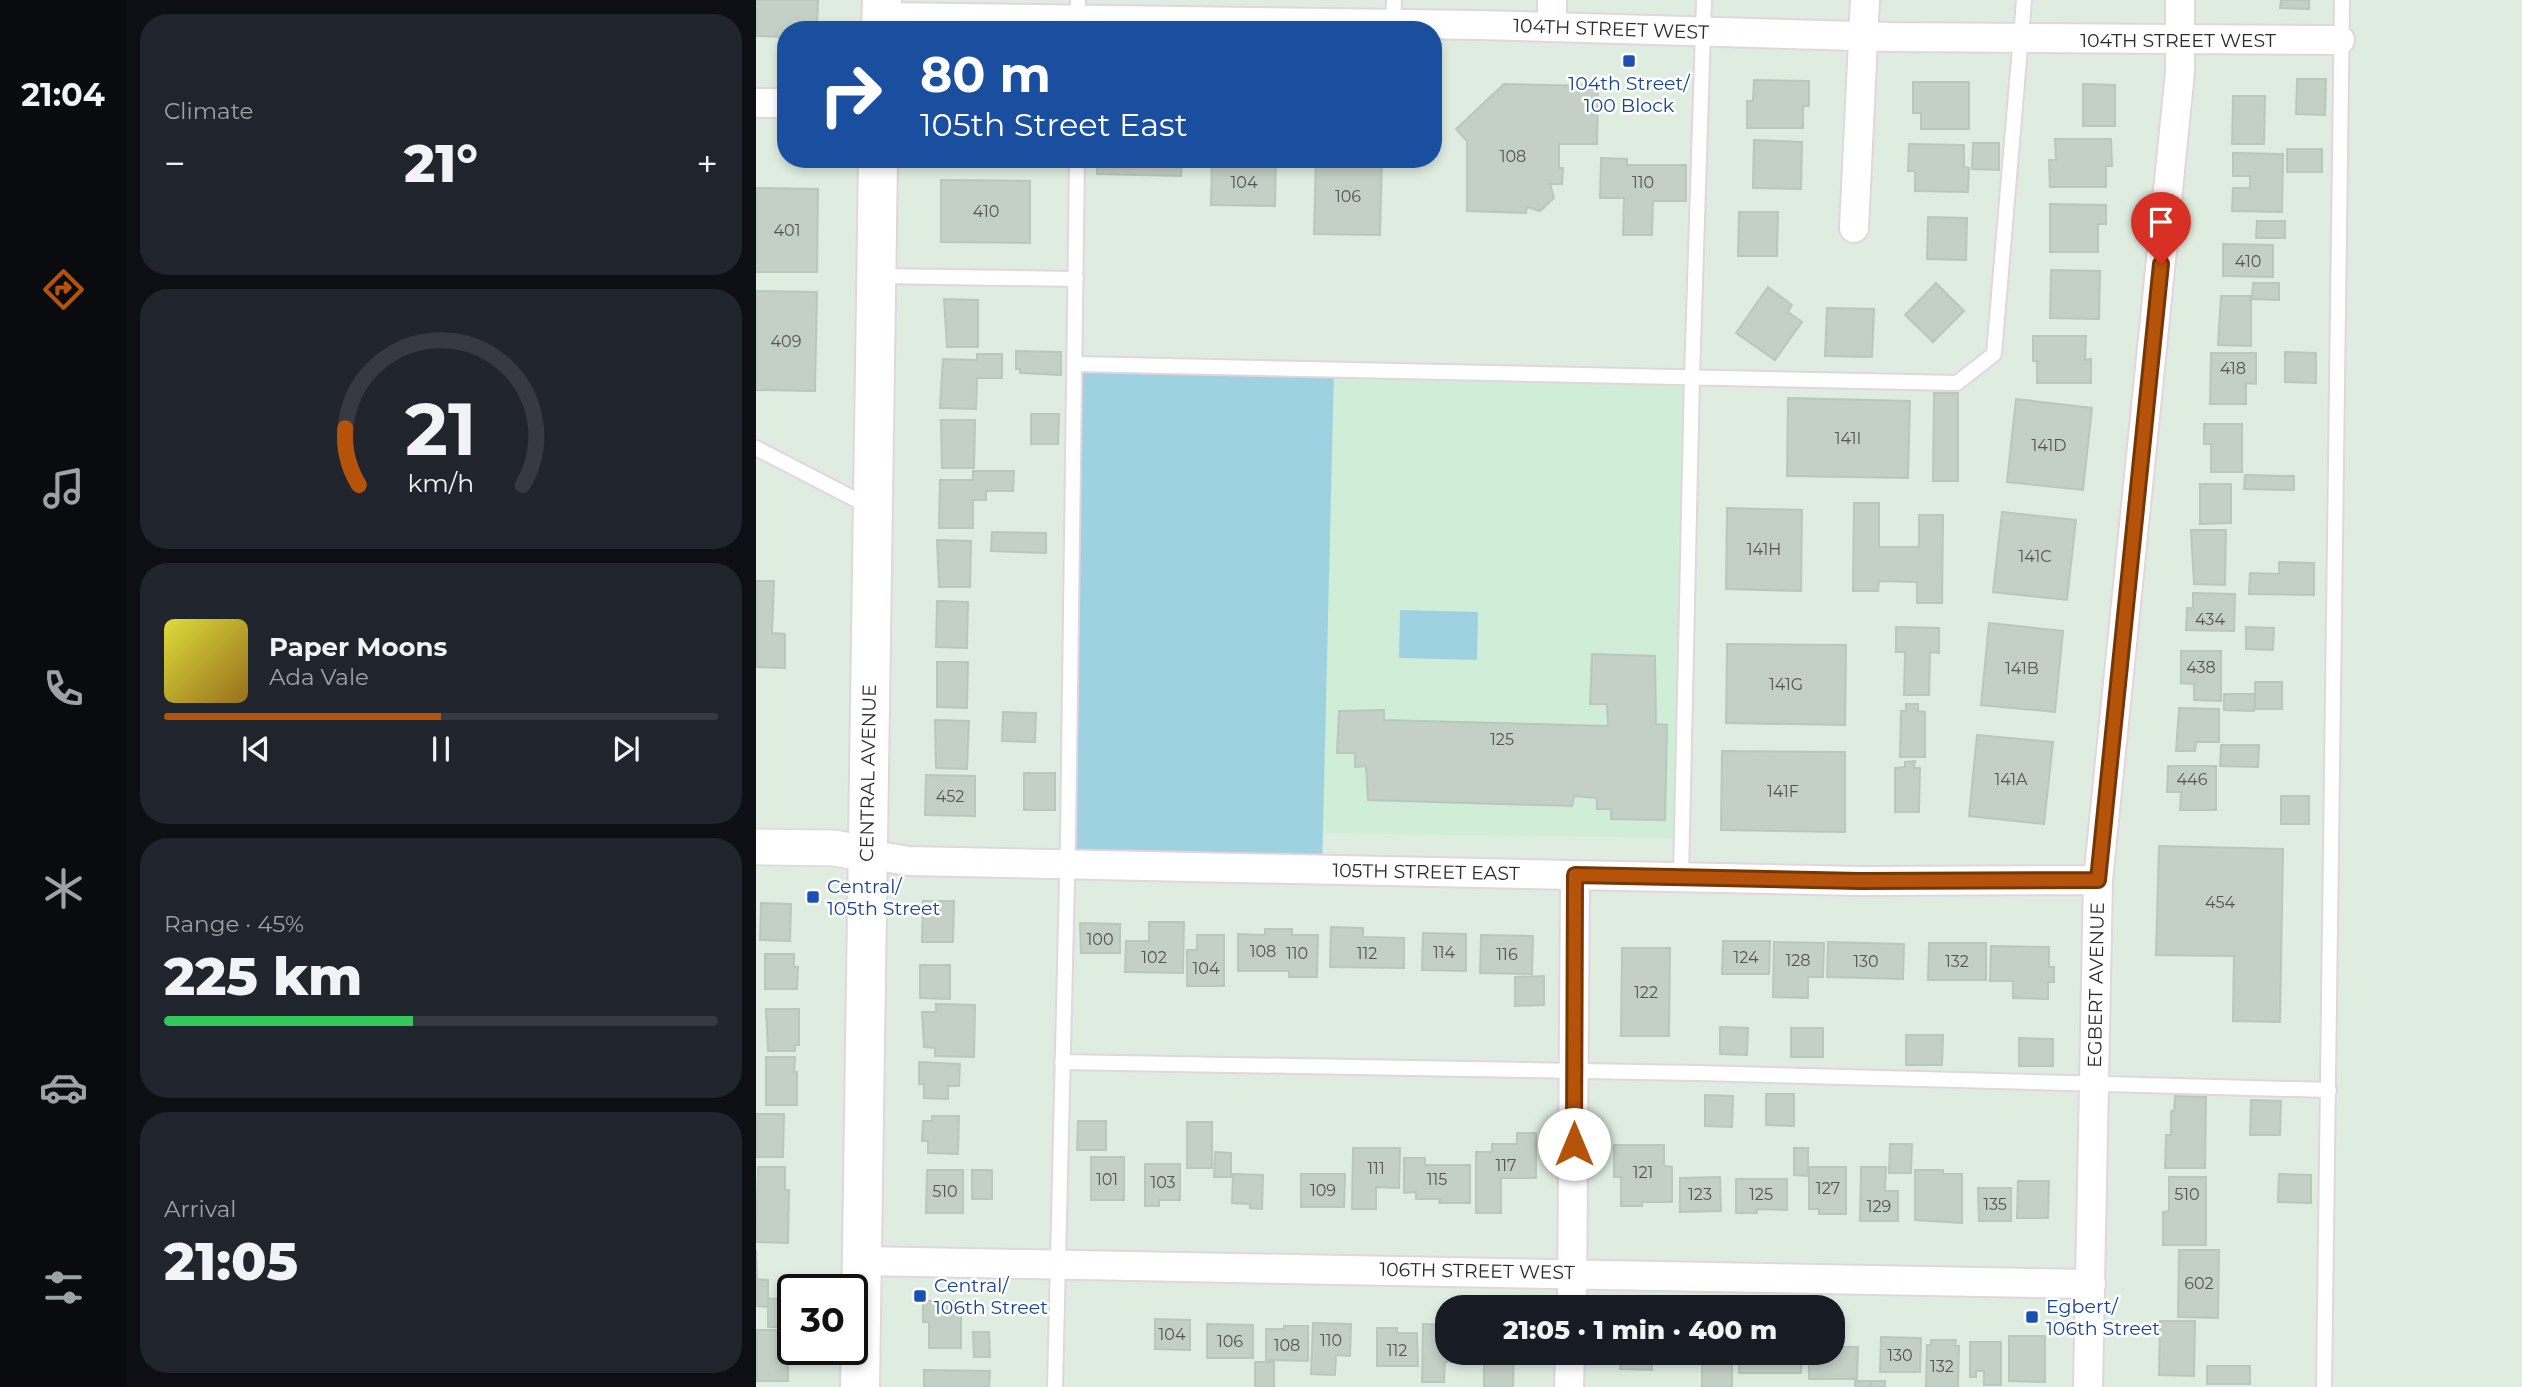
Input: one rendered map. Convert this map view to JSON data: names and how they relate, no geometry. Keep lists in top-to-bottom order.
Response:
{
  "streets": {
    "main road": ["CENTRAL AVENUE"],
    "street": [
      "104TH STREET WEST",
      "105TH STREET EAST",
      "EGBERT AVENUE",
      "106TH STREET WEST"
    ]
  },
  "crossings": [
    ["104TH STREET WEST", "EGBERT AVENUE"],
    ["CENTRAL AVENUE", "105TH STREET EAST"],
    ["CENTRAL AVENUE", "106TH STREET WEST"],
    ["105TH STREET EAST", "EGBERT AVENUE"],
    ["EGBERT AVENUE", "106TH STREET WEST"]
  ],
  "places": {
    "transit": [
      "104th Street/ 100 Block",
      "Central/ 105th Street",
      "Central/ 106th Street",
      "Egbert/ 106th Street"
    ]
  },
  "house_numbers": [
    "108",
    "104",
    "110",
    "106",
    "410",
    "401",
    "410",
    "409",
    "418",
    "141I",
    "141D",
    "141H",
    "141C",
    "434",
    "438",
    "141B",
    "141G",
    "125",
    "141A",
    "446",
    "141F",
    "452",
    "454",
    "100",
    "108",
    "114",
    "110",
    "112",
    "116",
    "102",
    "124",
    "128",
    "130",
    "132",
    "104",
    "122",
    "117",
    "111",
    "121",
    "101",
    "115",
    "103",
    "127",
    "109",
    "510",
    "123",
    "125",
    "510",
    "135",
    "129",
    "602",
    "104",
    "110",
    "106",
    "108",
    "112",
    "130",
    "132"
  ],
  "page": {
    "tabs": "21:04",
    "tile": [
      "Climate",
      ["Range · 45%", "225 km"],
      ["Arrival", "21:05"]
    ],
    "turn": ["80 m", "105th Street East"],
    "heat": ["−", "21°", "+"],
    "song": ["Paper Moons", "Ada Vale"],
    "limit": "30",
    "trip": "21:05 · 1 min · 400 m",
    "gauge": ["21", "km/h"]
  }
}
